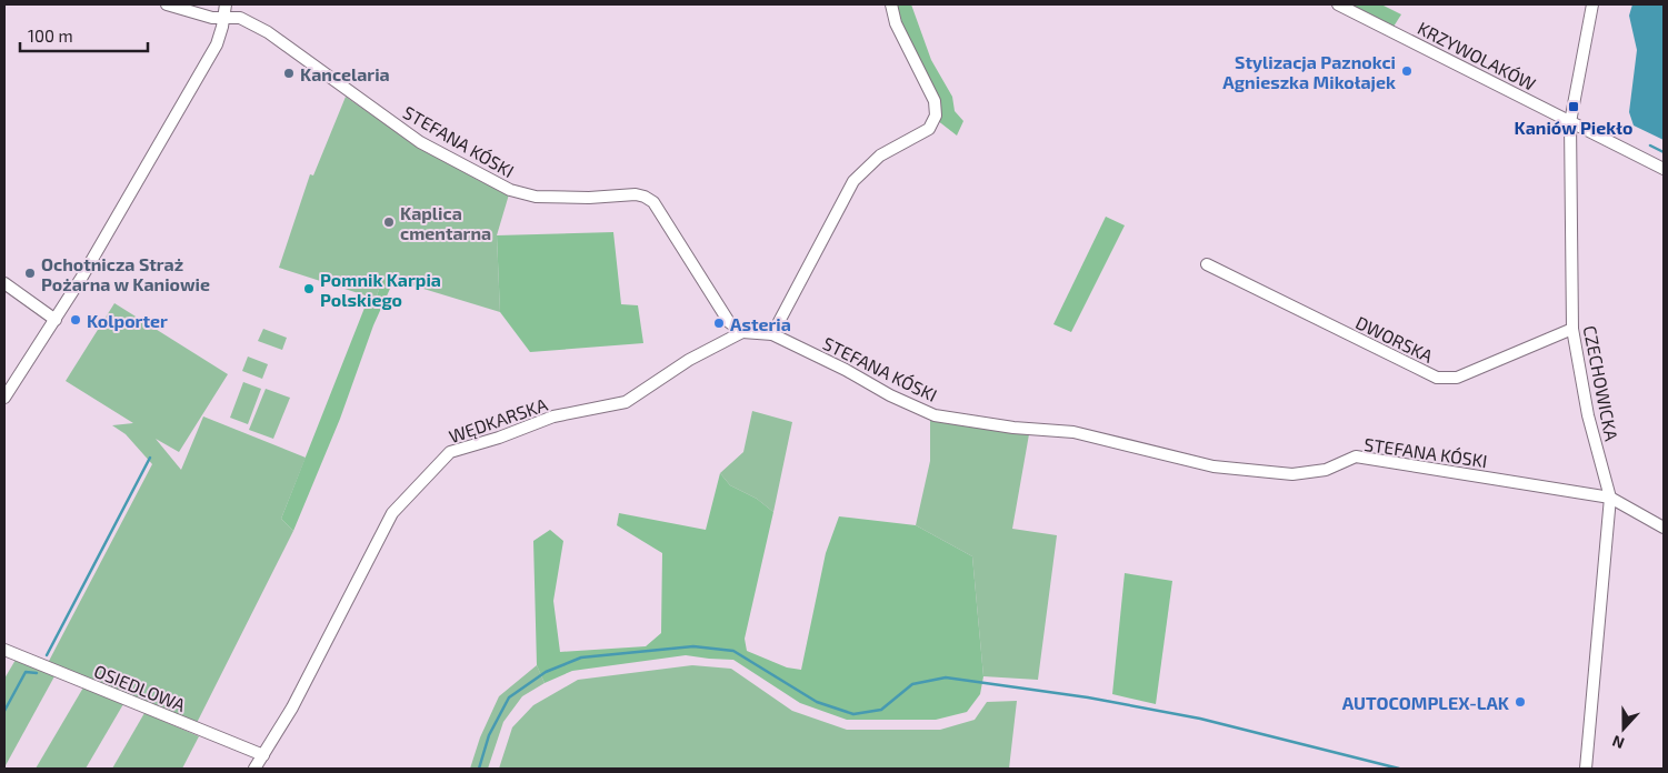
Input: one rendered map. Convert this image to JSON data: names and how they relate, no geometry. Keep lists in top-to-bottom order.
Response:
{
  "streets": {
    "street": [
      "KRZYWOLAKÓW",
      "STEFANA KÓSKI",
      "DWORSKA",
      "CZECHOWICKA",
      "WĘDKARSKA",
      "OSIEDLOWA"
    ]
  },
  "crossings": [
    ["KRZYWOLAKÓW", "CZECHOWICKA"],
    ["STEFANA KÓSKI", "CZECHOWICKA"],
    ["STEFANA KÓSKI", "WĘDKARSKA"],
    ["DWORSKA", "CZECHOWICKA"],
    ["WĘDKARSKA", "OSIEDLOWA"]
  ],
  "places": {
    "other": [
      "Stylizacja Paznokci Agnieszka Mikołajek",
      "Kancelaria",
      "Kaplica cmentarna",
      "Ochotnicza Straż Pożarna w Kaniowie",
      "Pomnik Karpia Polskiego",
      "Kolporter",
      "Asteria",
      "AUTOCOMPLEX-LAK"
    ],
    "transit": ["Kaniów Piekło"]
  },
  "scale_bar": "100 m",
  "north": "bottom"
}
